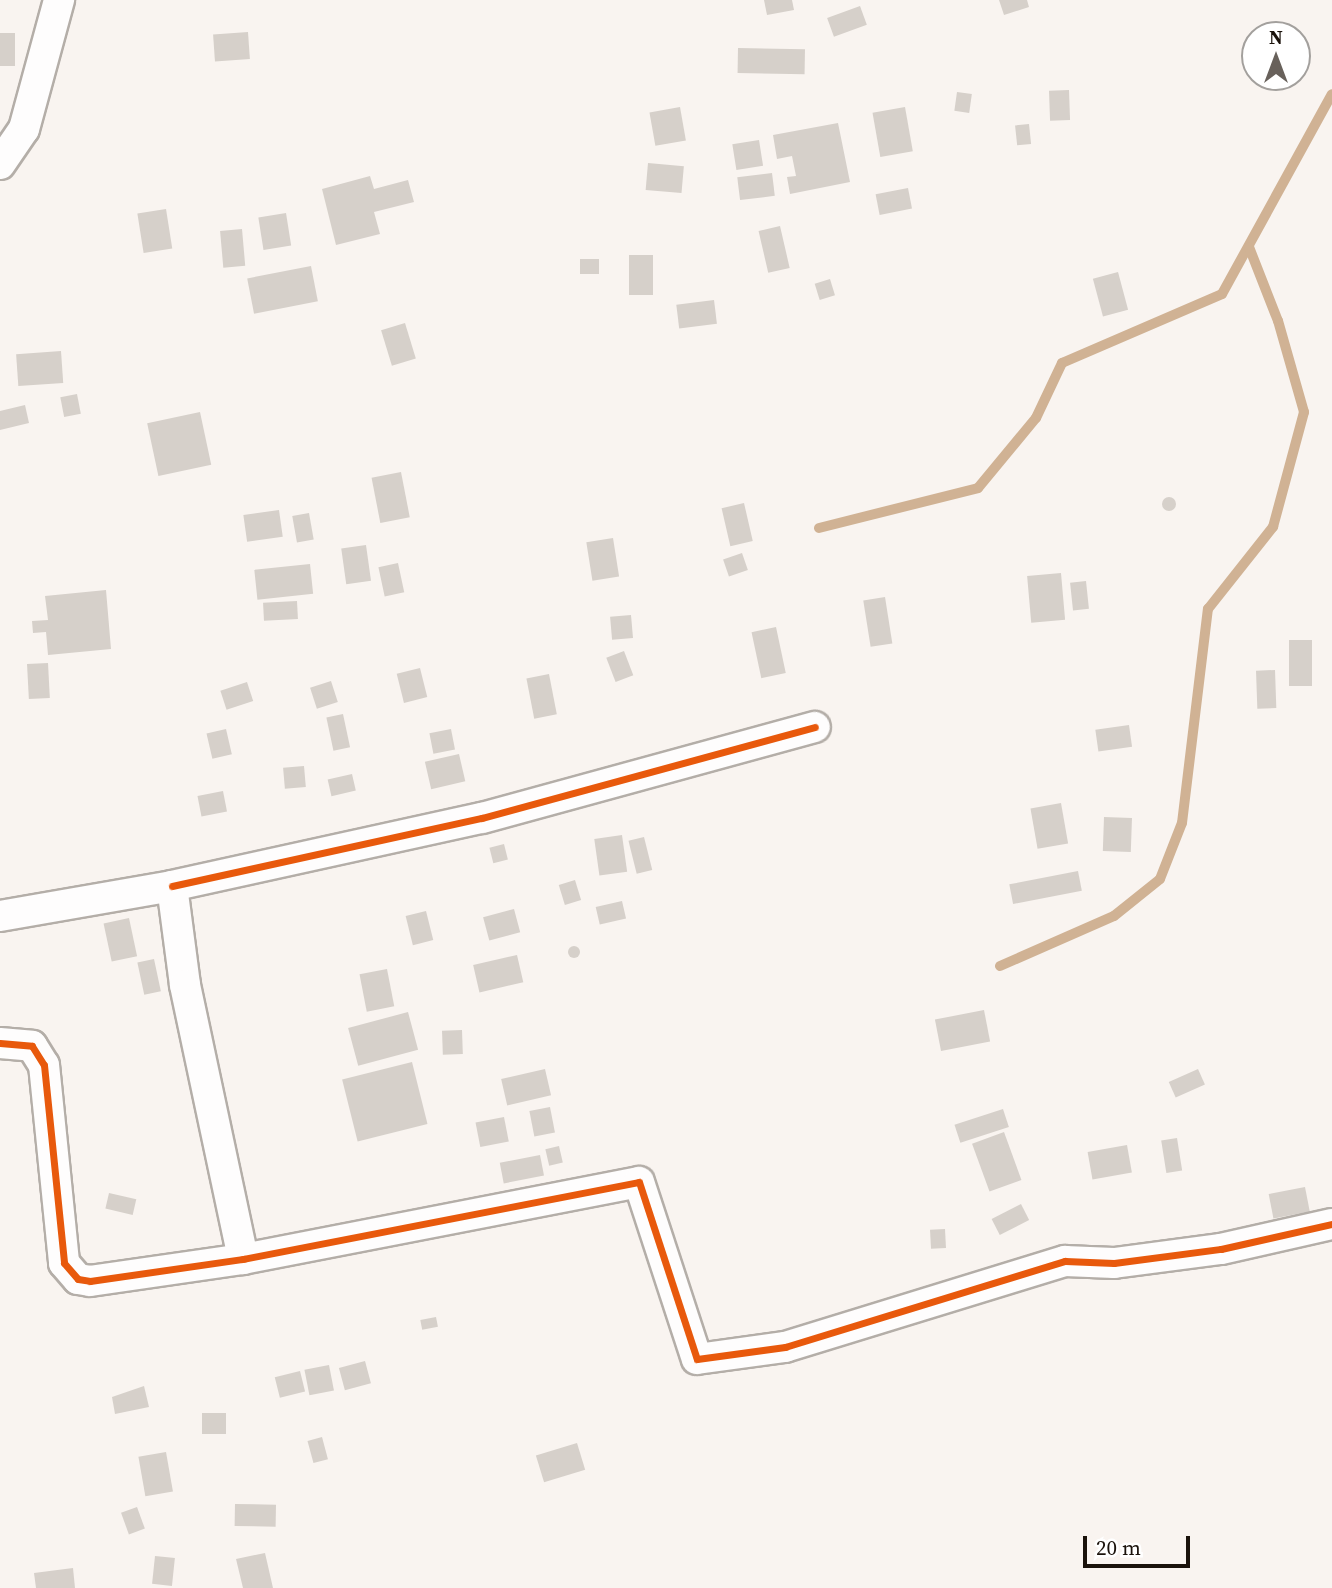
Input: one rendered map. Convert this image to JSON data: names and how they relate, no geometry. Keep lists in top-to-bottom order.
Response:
{
  "scale_bar": "20 m",
  "north": "top"
}
